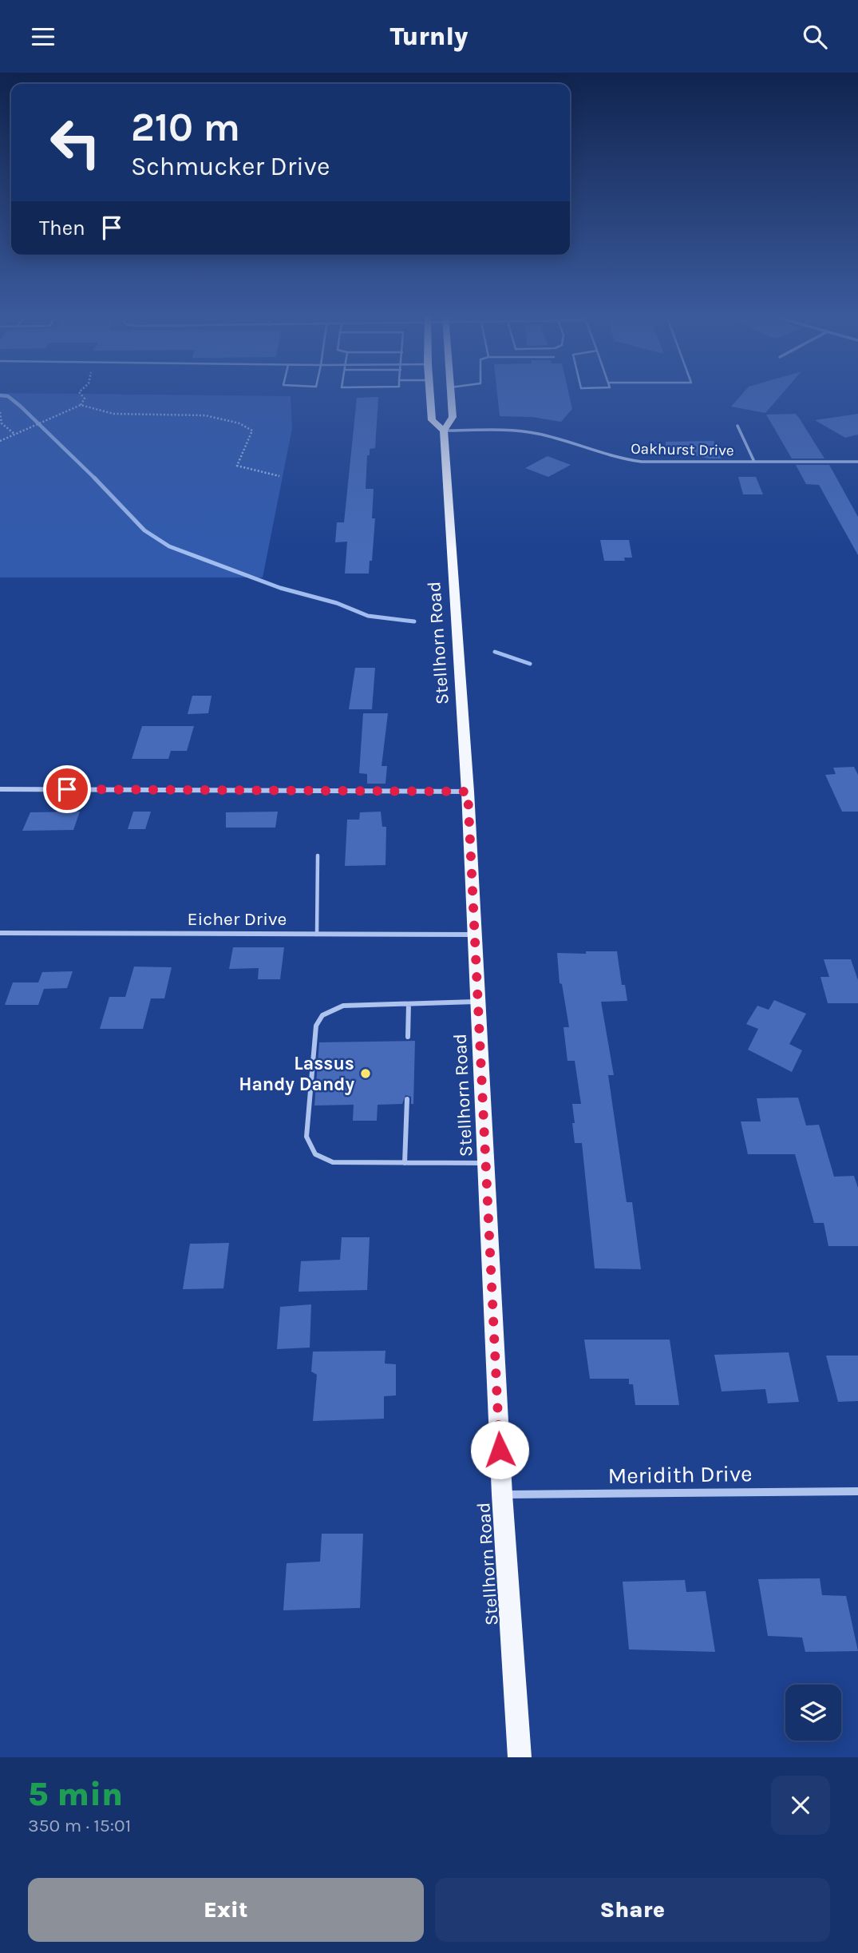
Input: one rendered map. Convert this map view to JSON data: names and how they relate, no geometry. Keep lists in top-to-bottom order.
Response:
{
  "streets": {
    "main road": ["Stellhorn Road"],
    "street": ["Oakhurst Drive", "Eicher Drive", "Meridith Drive"]
  },
  "crossings": [
    ["Oakhurst Drive", "Stellhorn Road"],
    ["Stellhorn Road", "Eicher Drive"],
    ["Stellhorn Road", "Meridith Drive"]
  ],
  "places": ["Lassus Handy Dandy"],
  "page": {
    "header": "Turnly",
    "turn": ["210 m", "Schmucker Drive"],
    "then": "Then",
    "heading": ["5 min", "350 m · 15:01"],
    "buttons": ["Exit", "Share"]
  }
}
